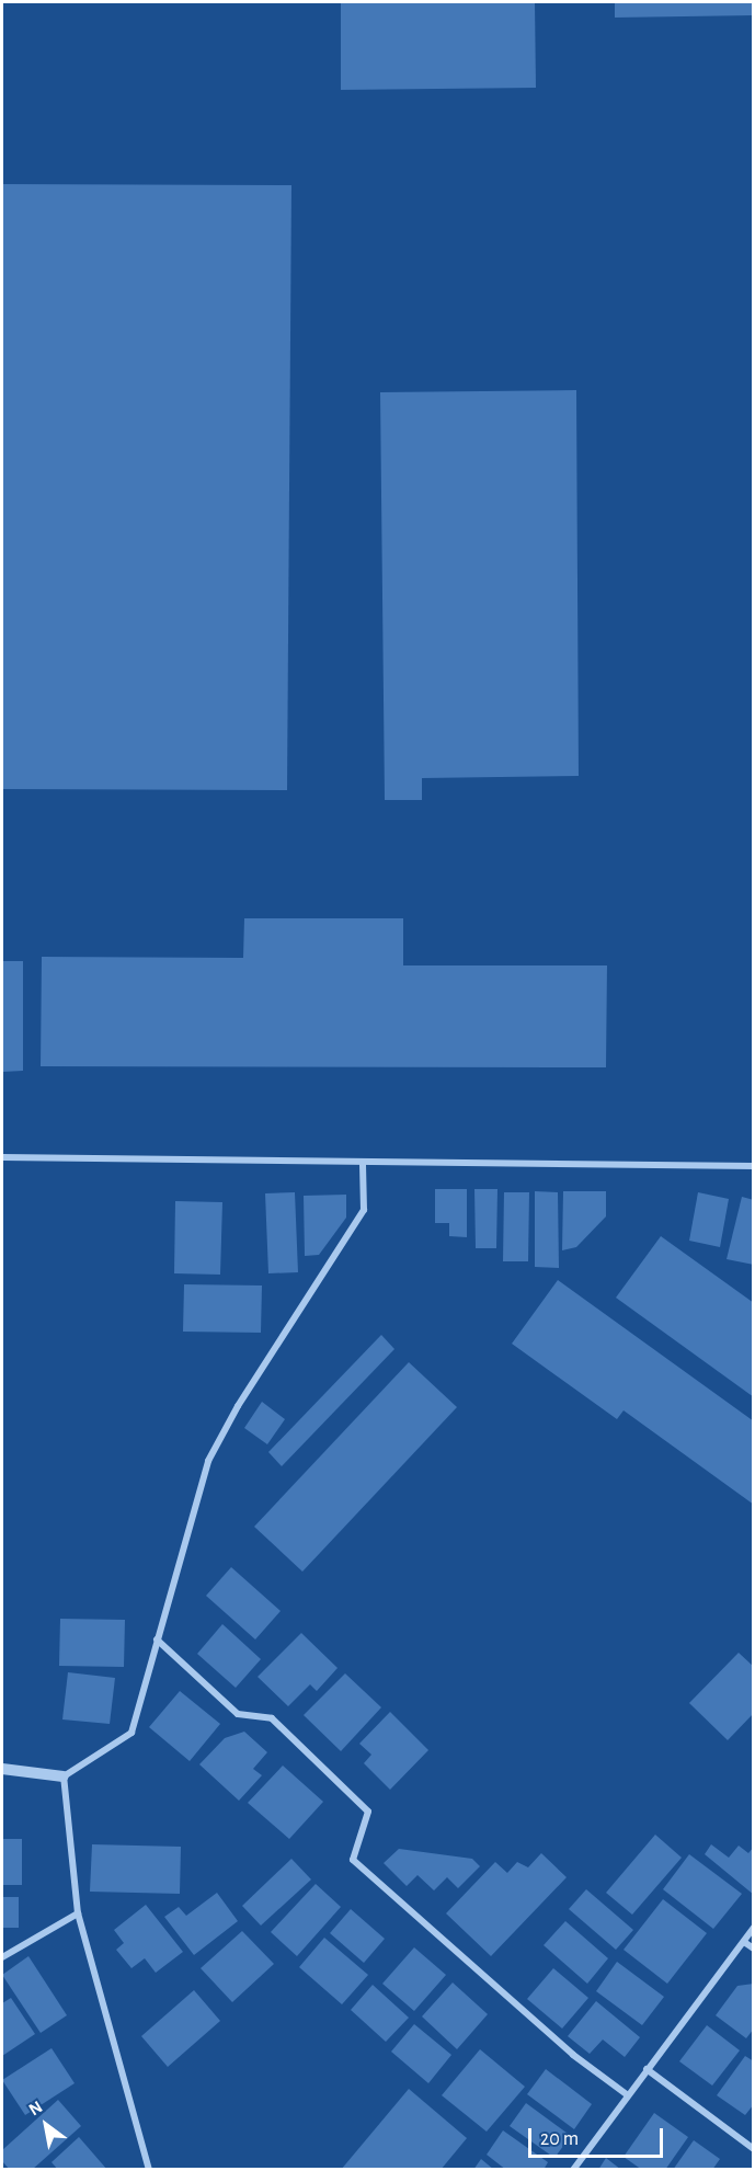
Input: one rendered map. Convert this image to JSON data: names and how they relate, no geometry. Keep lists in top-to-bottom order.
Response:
{
  "scale_bar": "20 m",
  "north": "top left"
}
